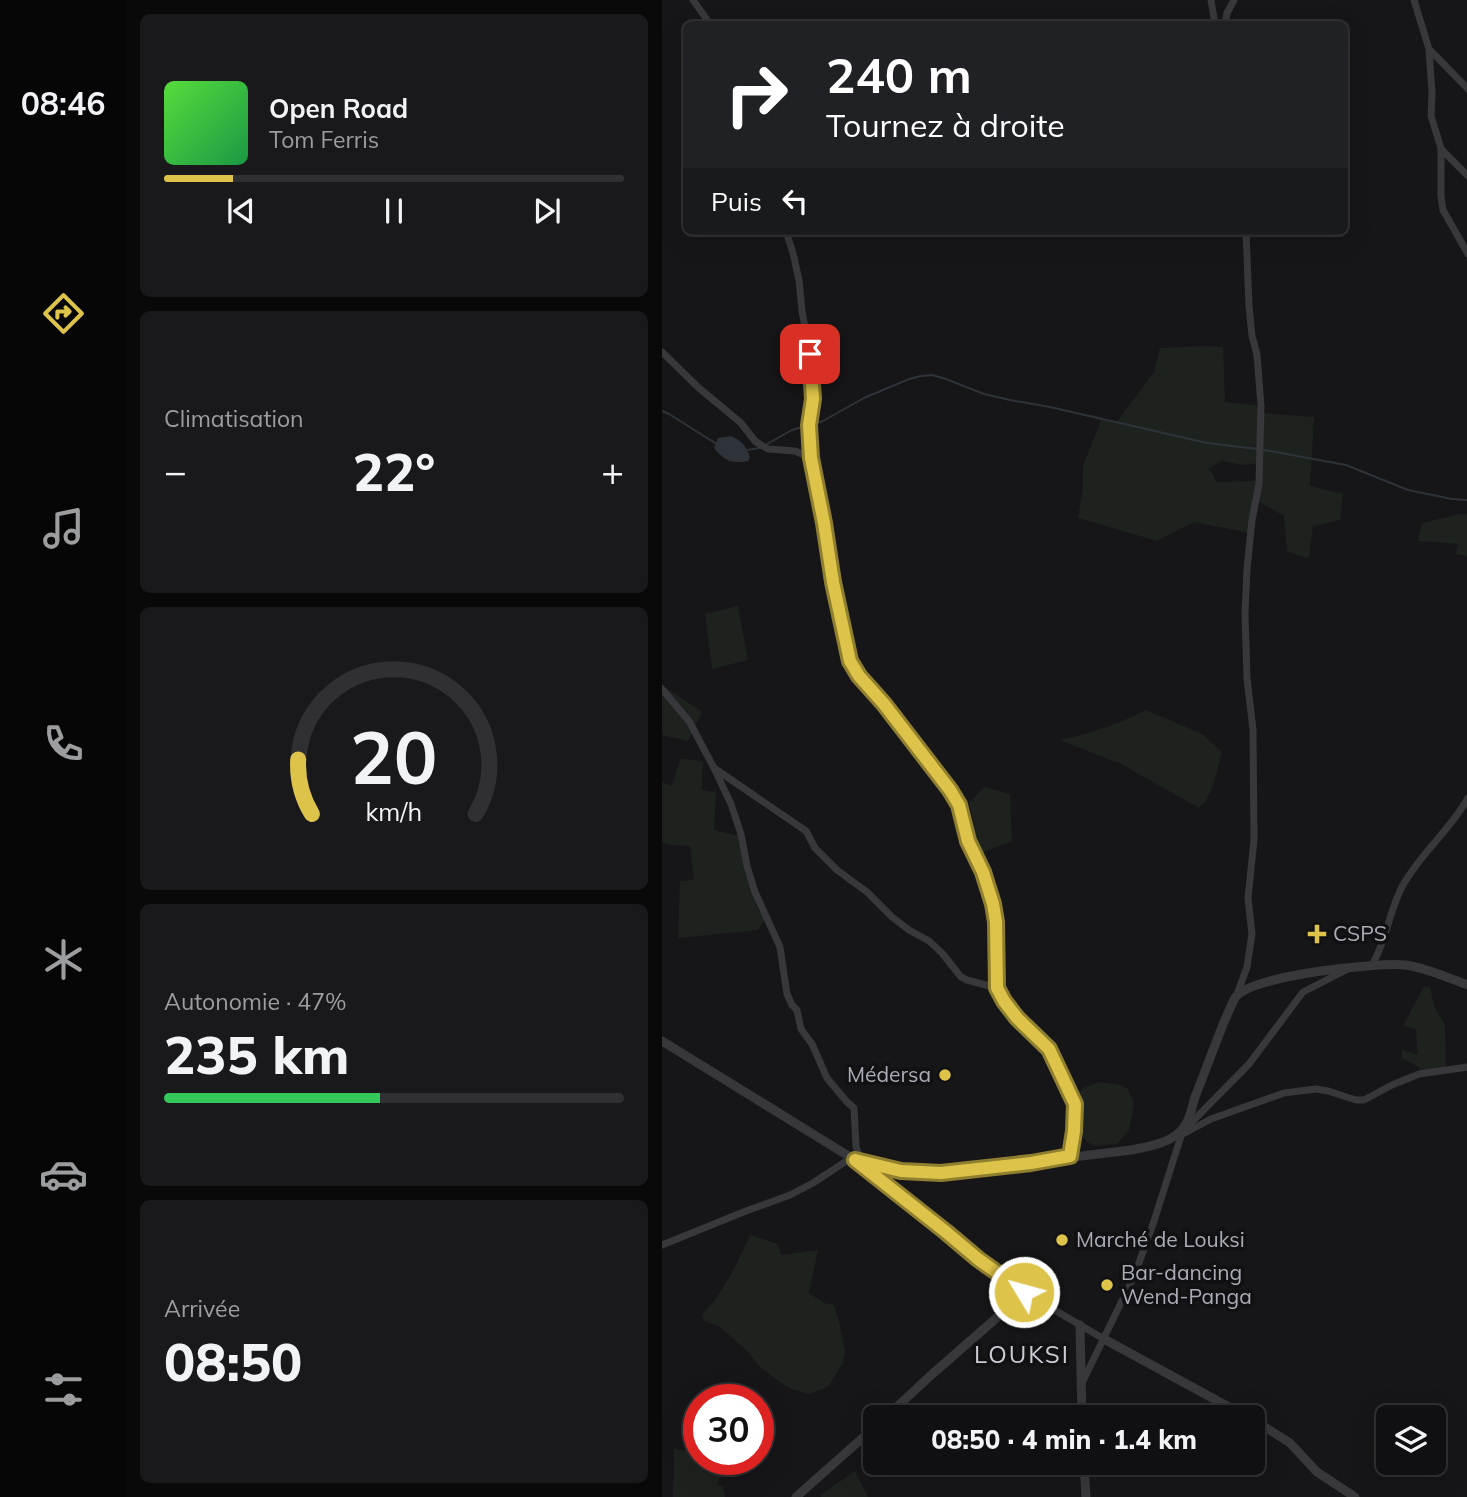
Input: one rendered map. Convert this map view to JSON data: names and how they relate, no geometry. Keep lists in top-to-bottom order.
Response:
{
  "districts": ["LOUKSI"],
  "places": {
    "health": ["CSPS"],
    "other": ["Médersa", "Marché de Louksi", "Bar-dancing Wend-Panga"]
  },
  "page": {
    "tabs": "08:46",
    "turn": ["240 m", "Tournez à droite"],
    "song": ["Open Road", "Tom Ferris"],
    "then": "Puis",
    "tile": [
      "Climatisation",
      ["Autonomie · 47%", "235 km"],
      ["Arrivée", "08:50"]
    ],
    "heat": ["−", "22°", "+"],
    "limit": "30",
    "trip": "08:50 · 4 min · 1.4 km",
    "gauge": ["20", "km/h"]
  }
}
